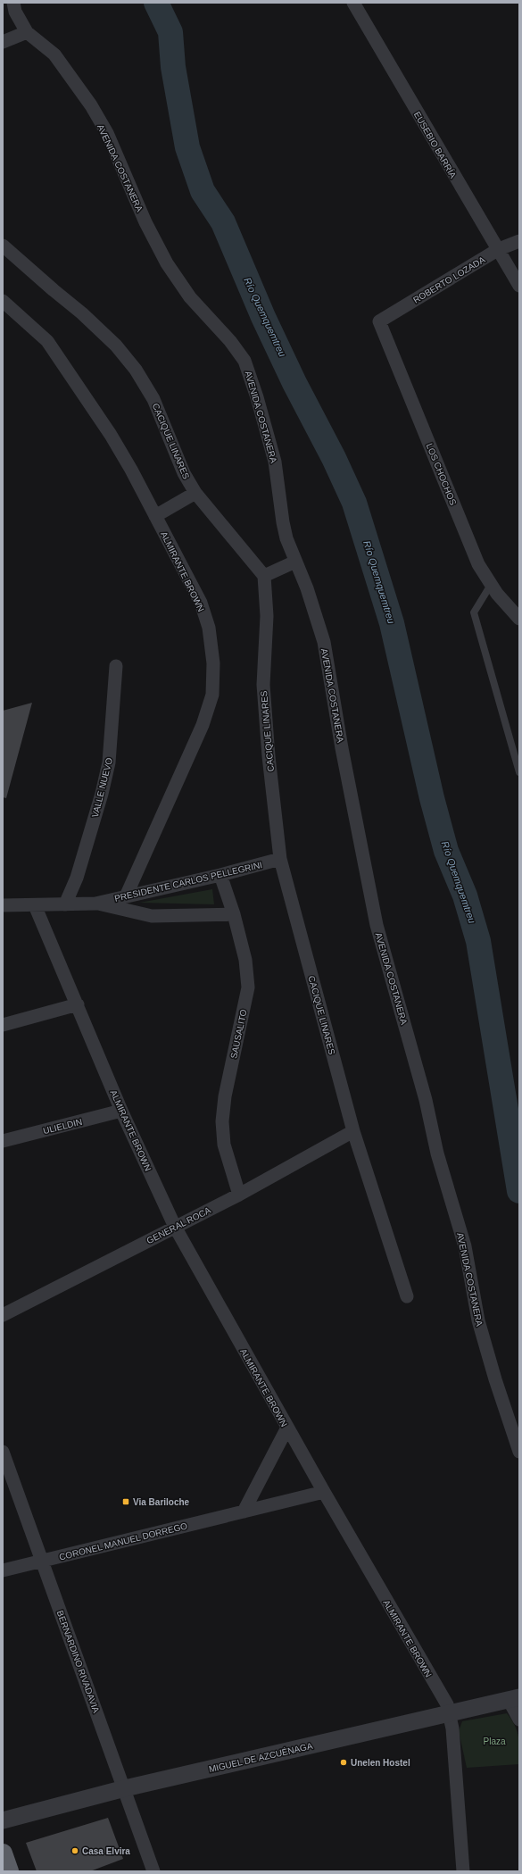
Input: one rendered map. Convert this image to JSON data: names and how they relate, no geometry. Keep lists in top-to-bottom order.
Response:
{
  "streets": {
    "street": [
      "EUSEBIO BARRÍA",
      "AVENIDA COSTANERA",
      "ROBERTO LOZADA",
      "CACIQUE LINARES",
      "LOS CHOCHOS",
      "ALMIRANTE BROWN",
      "VALLE NUEVO",
      "PRESIDENTE CARLOS PELLEGRINI",
      "SAUSALITO",
      "ULIELDIN",
      "GENERAL ROCA",
      "CORONEL MANUEL DORREGO",
      "BERNARDINO RIVADAVIA",
      "MIGUEL DE AZCUÉNAGA"
    ]
  },
  "crossings": [
    ["EUSEBIO BARRÍA", "ROBERTO LOZADA"],
    ["ROBERTO LOZADA", "LOS CHOCHOS"],
    ["CACIQUE LINARES", "PRESIDENTE CARLOS PELLEGRINI"],
    ["CACIQUE LINARES", "GENERAL ROCA"],
    ["ALMIRANTE BROWN", "PRESIDENTE CARLOS PELLEGRINI"],
    ["ALMIRANTE BROWN", "ULIELDIN"],
    ["ALMIRANTE BROWN", "GENERAL ROCA"],
    ["ALMIRANTE BROWN", "CORONEL MANUEL DORREGO"],
    ["ALMIRANTE BROWN", "MIGUEL DE AZCUÉNAGA"],
    ["VALLE NUEVO", "PRESIDENTE CARLOS PELLEGRINI"],
    ["PRESIDENTE CARLOS PELLEGRINI", "SAUSALITO"],
    ["SAUSALITO", "GENERAL ROCA"],
    ["CORONEL MANUEL DORREGO", "BERNARDINO RIVADAVIA"],
    ["BERNARDINO RIVADAVIA", "MIGUEL DE AZCUÉNAGA"]
  ],
  "water": ["Río Quemquemtreu"],
  "parks": ["Plaza"],
  "places": {
    "transit": ["Via Bariloche"],
    "other": ["Unelen Hostel", "Casa Elvira"]
  }
}
